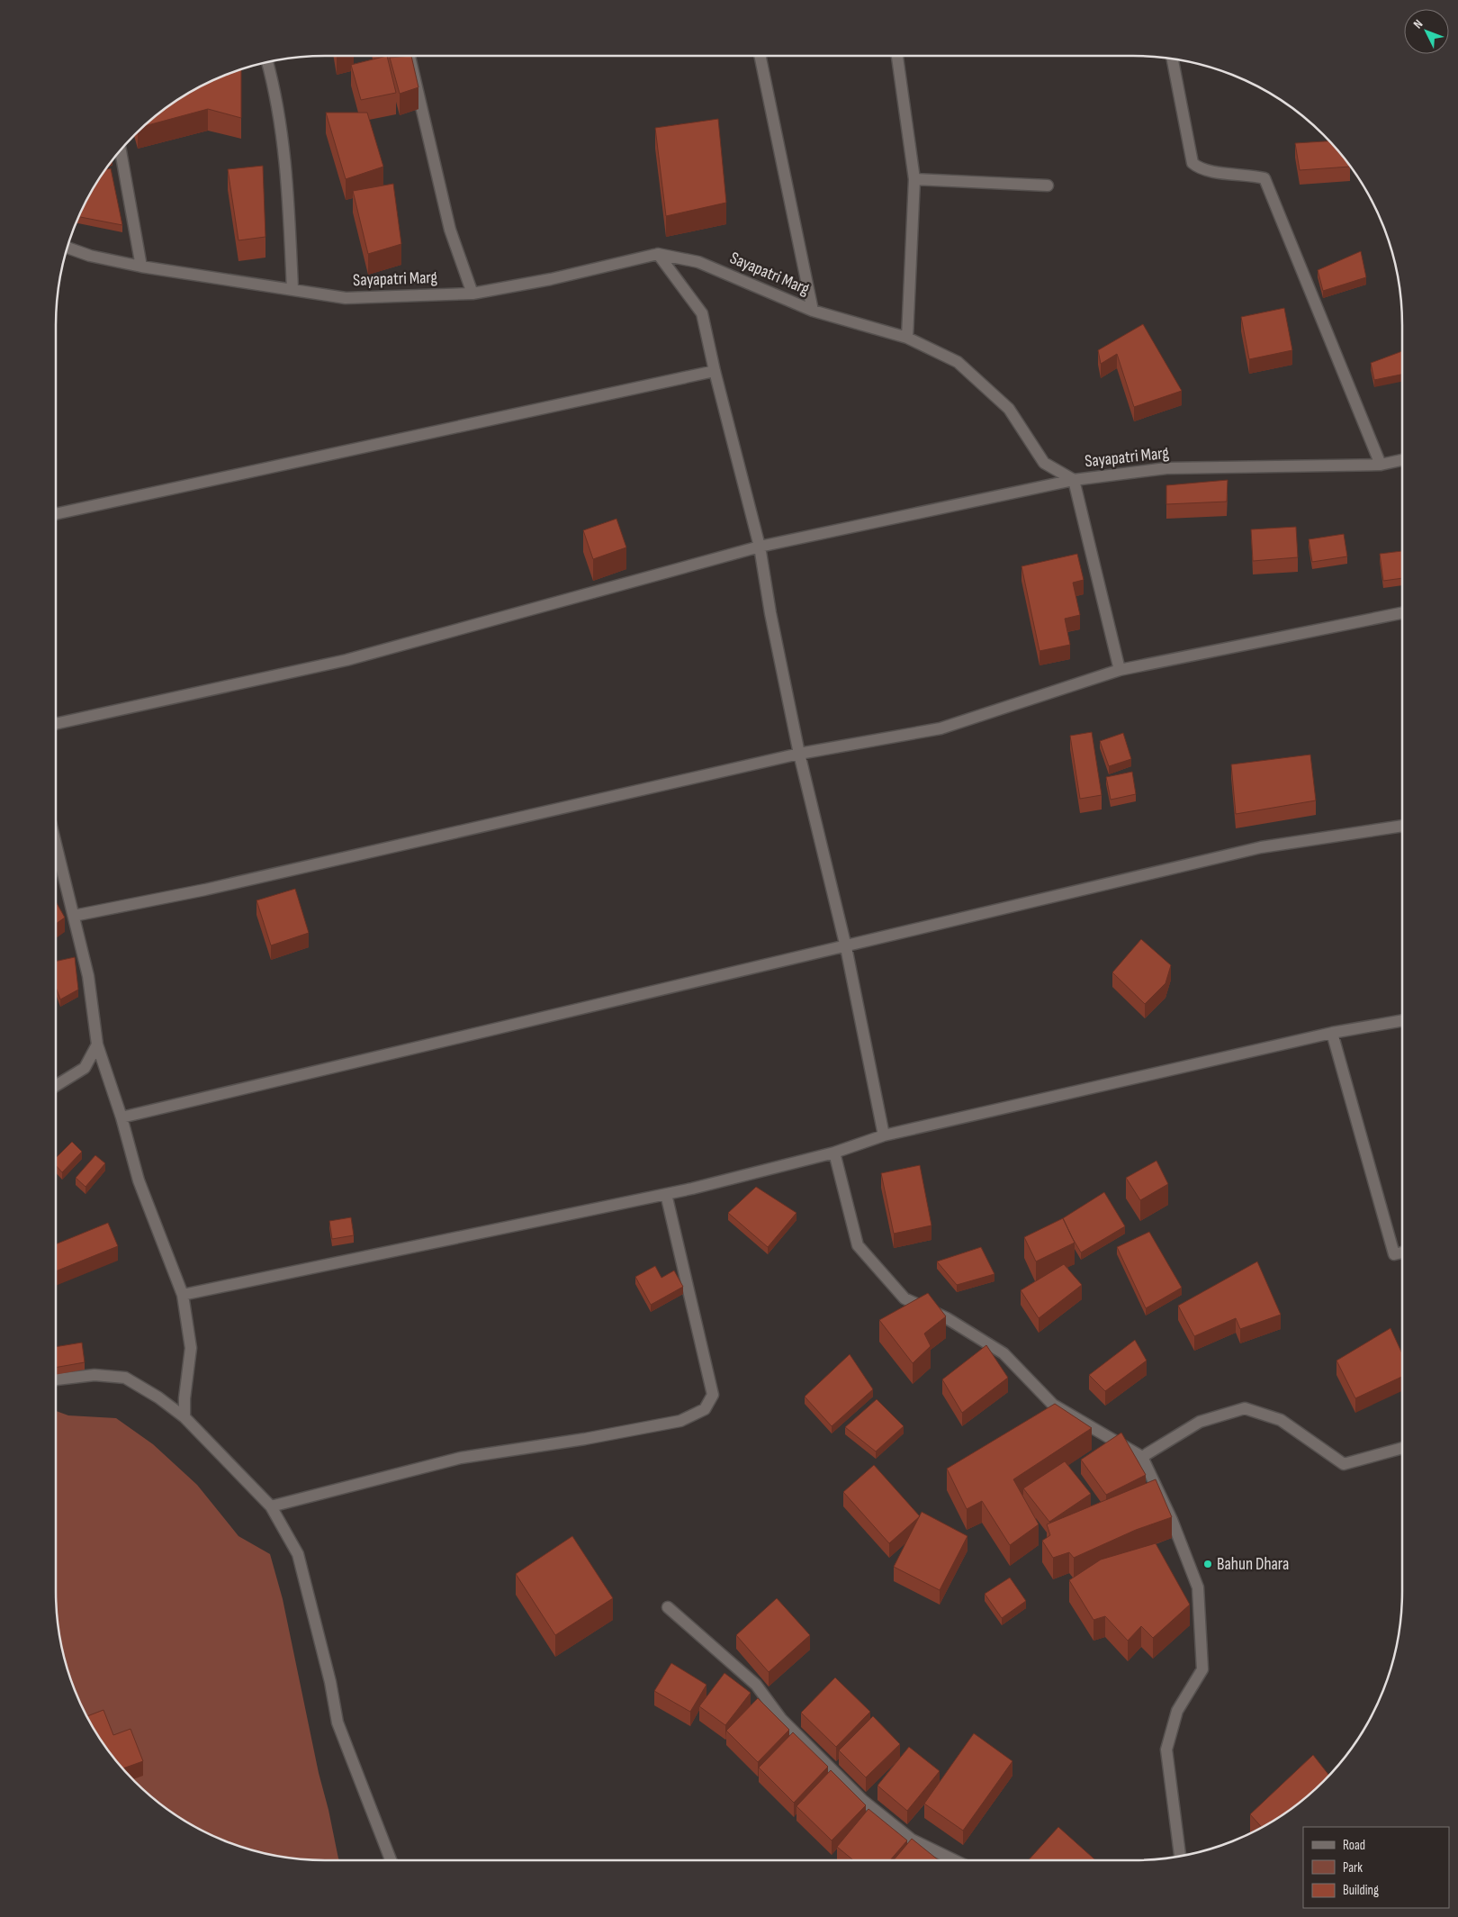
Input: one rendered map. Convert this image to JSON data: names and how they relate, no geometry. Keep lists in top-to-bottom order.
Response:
{
  "streets": {
    "street": ["Sayapatri Marg"]
  },
  "places": ["Bahun Dhara"],
  "legend": ["Road", "Park", "Building"],
  "north": "top left"
}
